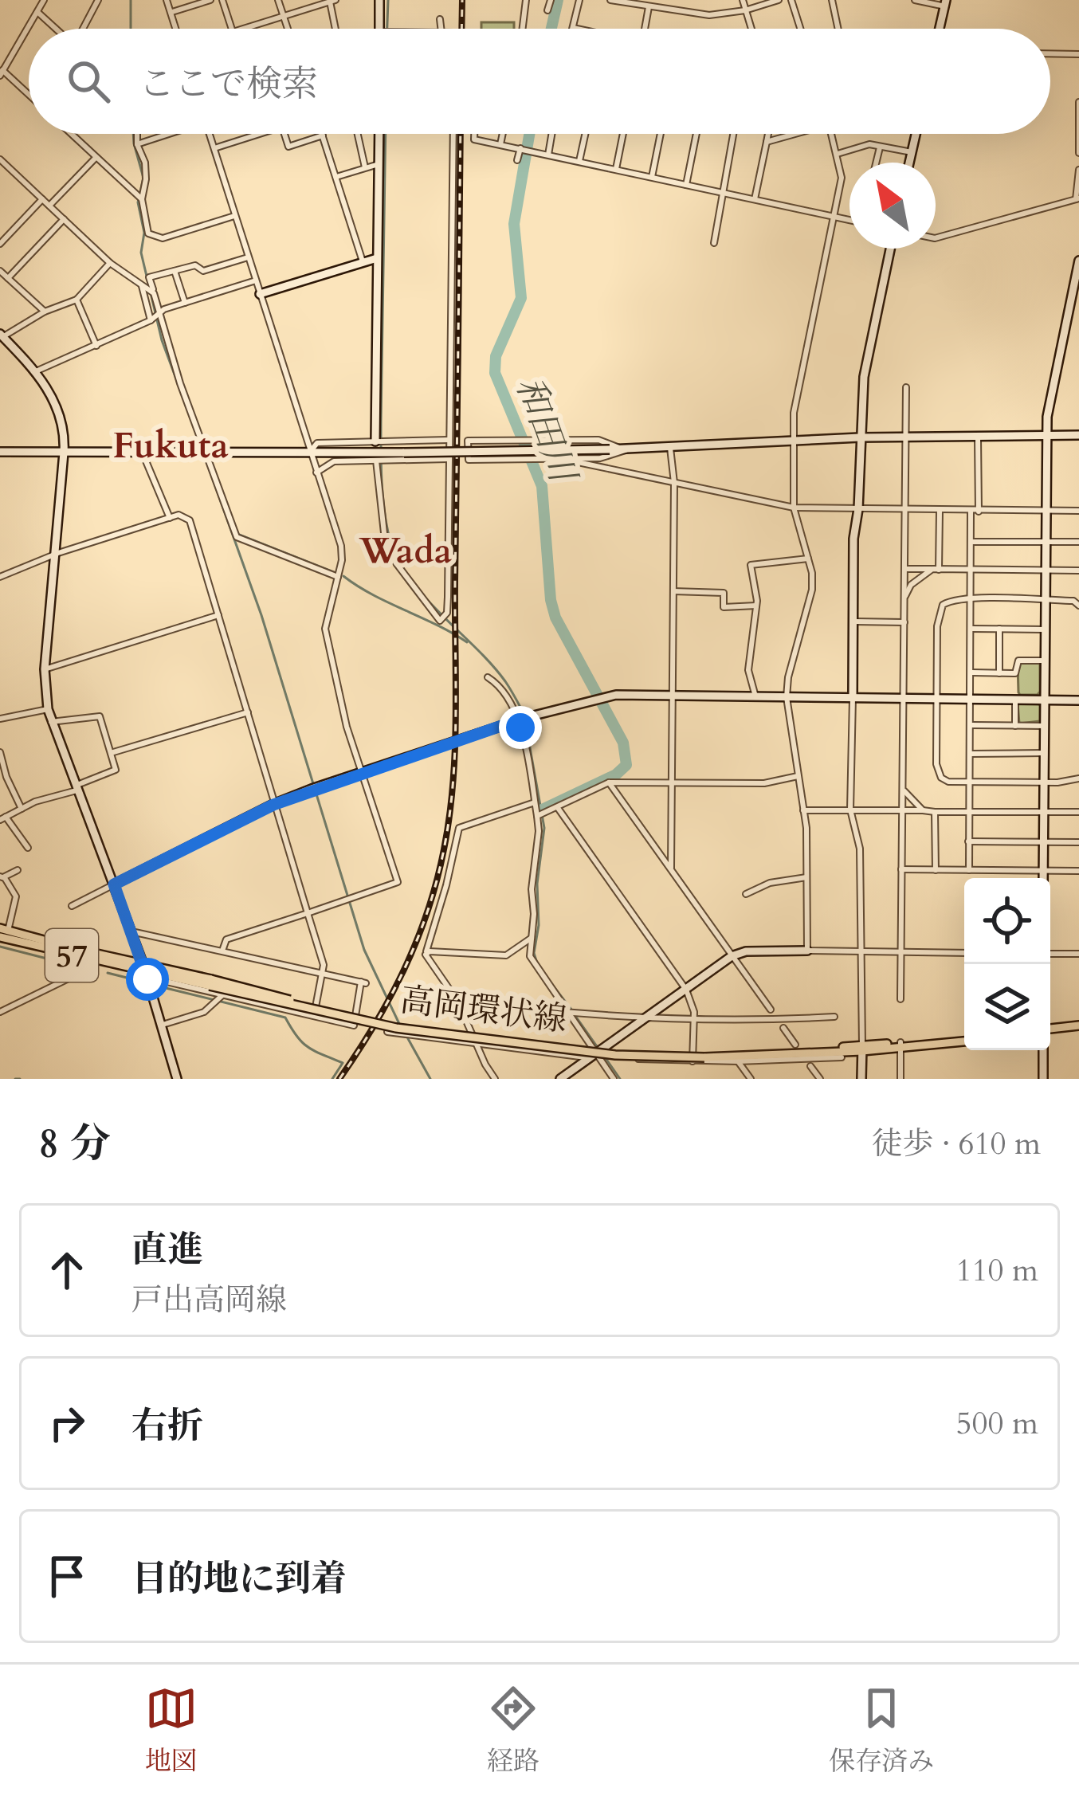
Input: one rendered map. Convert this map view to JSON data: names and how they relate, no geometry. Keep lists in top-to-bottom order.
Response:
{
  "streets": {
    "main road": ["57", "高岡環状線"]
  },
  "districts": ["Fukuta", "Wada"],
  "water": ["和田川"],
  "north": "top left",
  "page": {
    "search": "ここで検索",
    "heading": ["8 分", "徒歩 · 610 m"],
    "list": [
      ["直進", "戸出高岡線", "110 m"],
      ["右折", "500 m"],
      "目的地に到着"
    ],
    "nav": ["地図", "経路", "保存済み"]
  }
}
